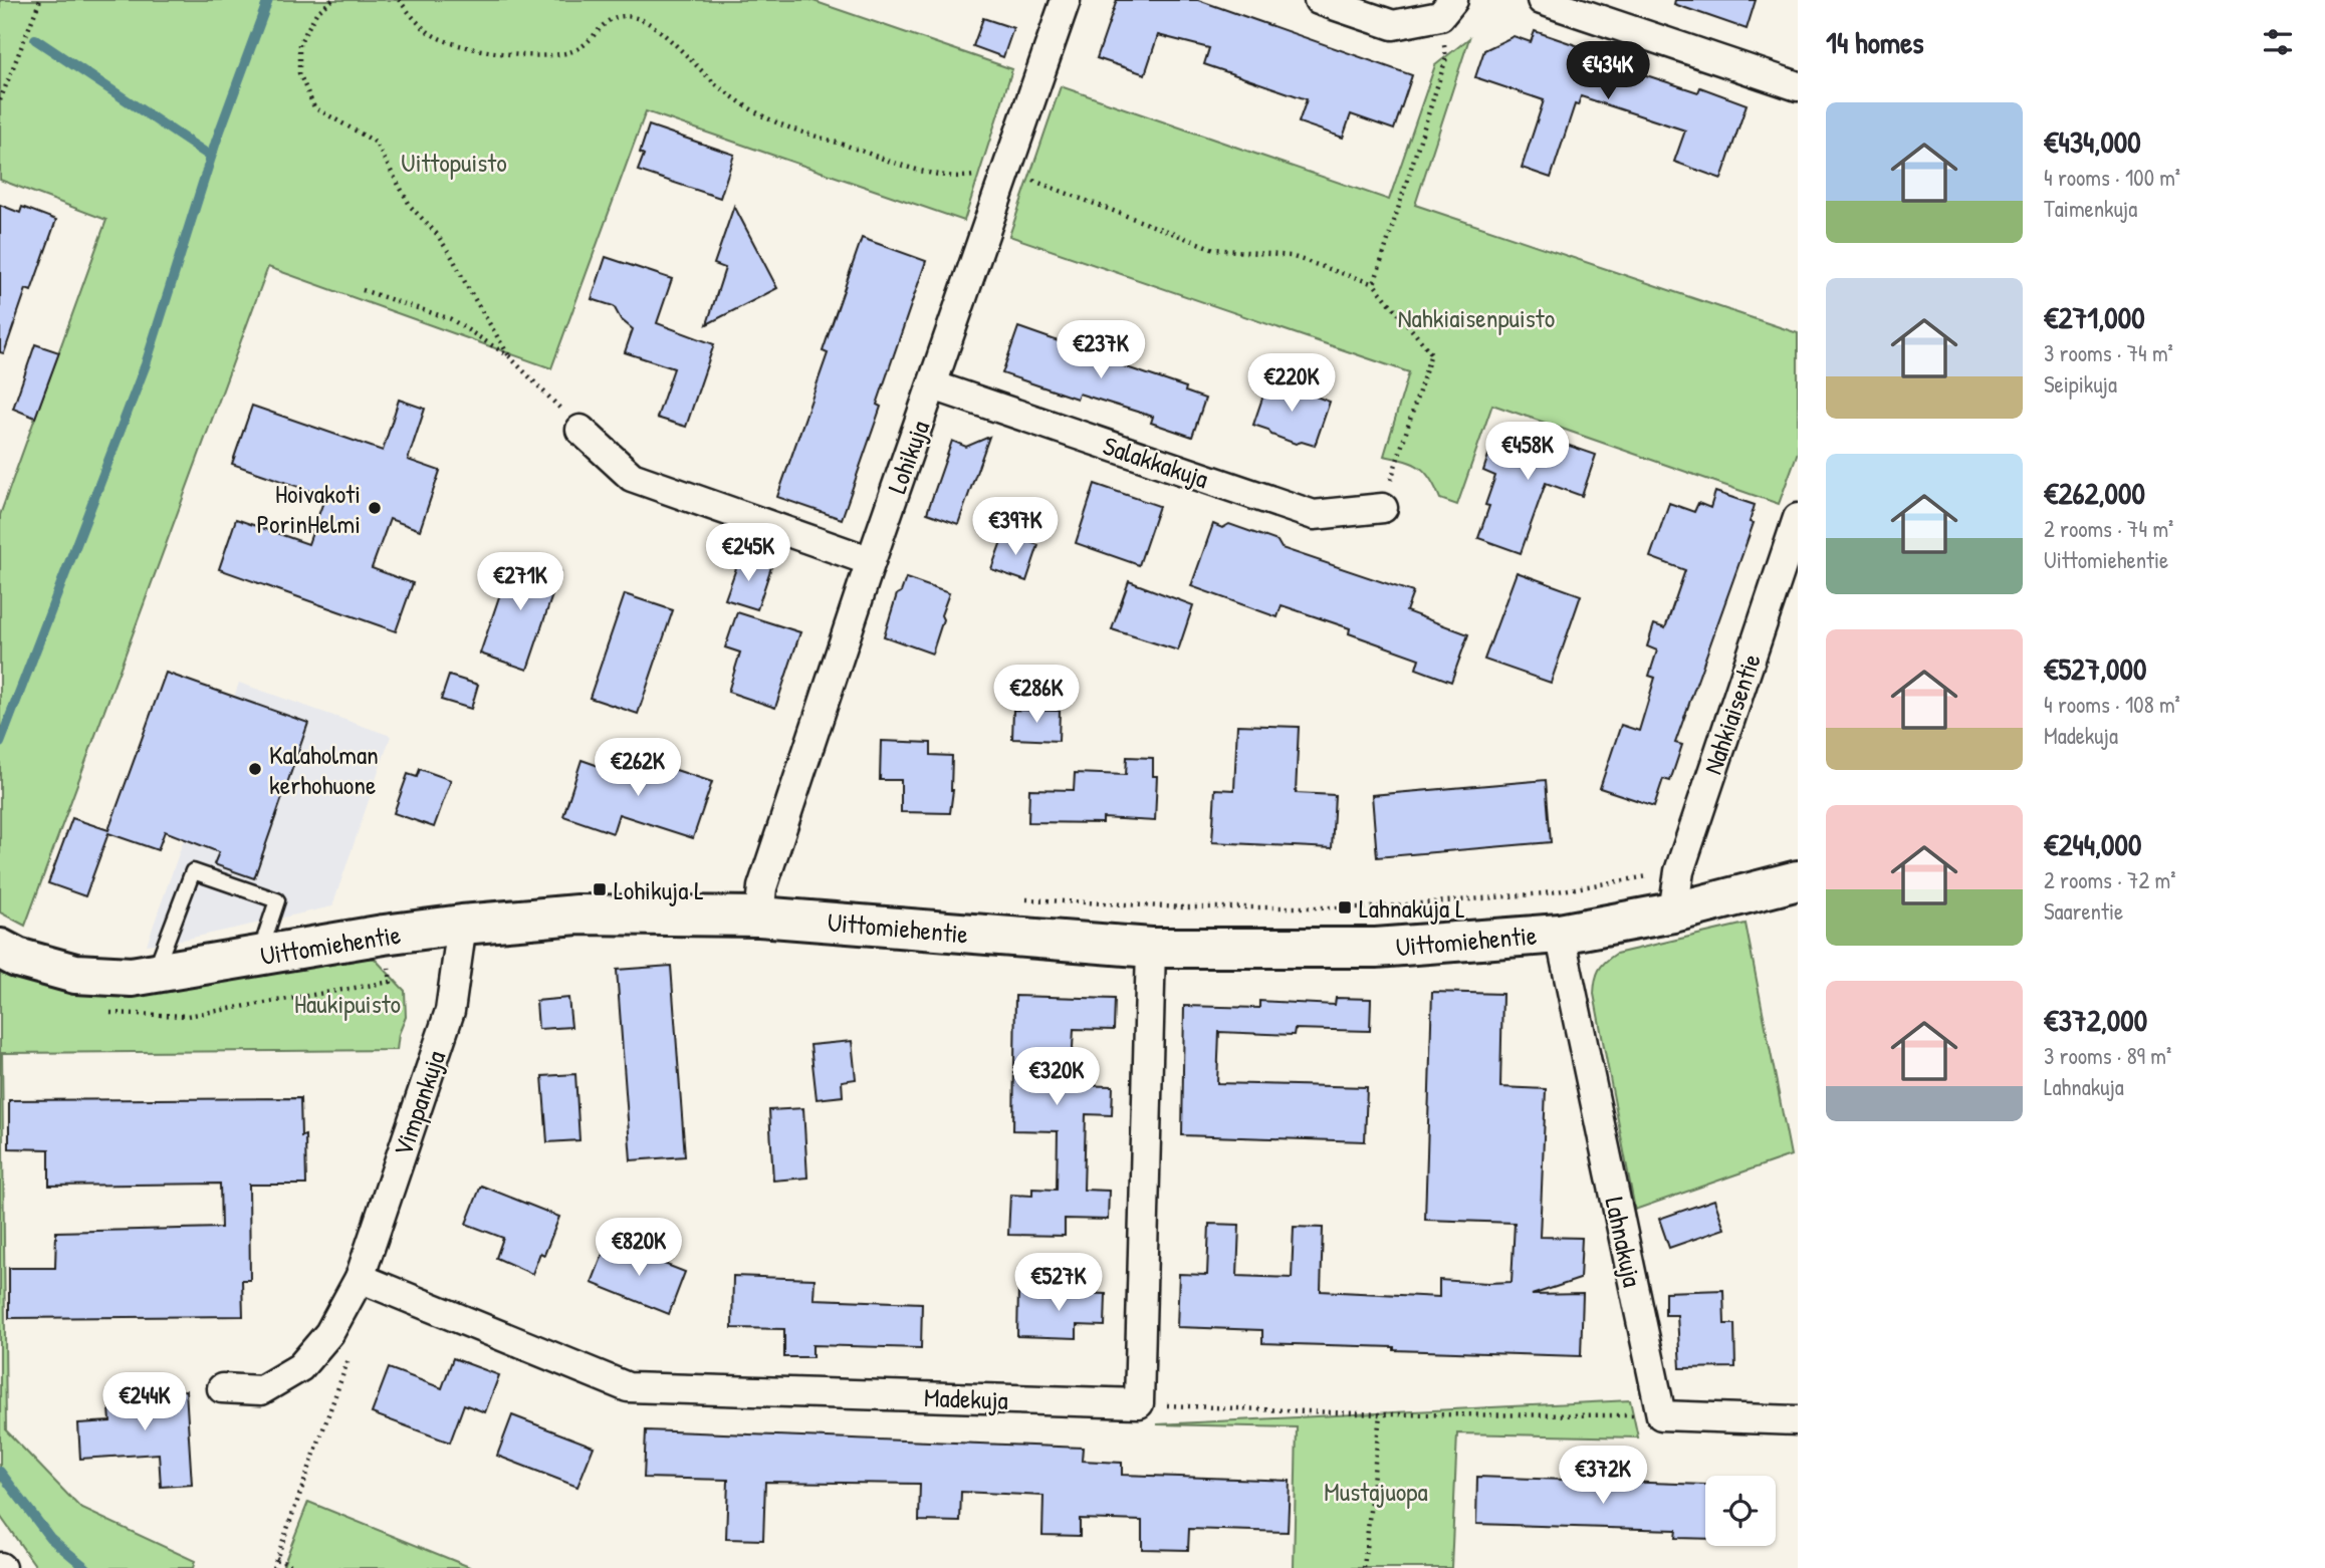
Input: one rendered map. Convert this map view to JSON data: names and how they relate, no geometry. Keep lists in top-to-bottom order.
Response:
{
  "streets": {
    "street": [
      "Lohikuja",
      "Salakkakuja",
      "Nahkiaisentie",
      "Uittomiehentie",
      "Vimpankuja",
      "Lahnakuja",
      "Madekuja"
    ]
  },
  "crossings": [
    ["Lohikuja", "Salakkakuja"],
    ["Lohikuja", "Uittomiehentie"],
    ["Nahkiaisentie", "Uittomiehentie"],
    ["Uittomiehentie", "Vimpankuja"],
    ["Uittomiehentie", "Lahnakuja"],
    ["Vimpankuja", "Madekuja"]
  ],
  "parks": [
    "Uittopuisto",
    "Nahkiaisenpuisto",
    "Haukipuisto",
    "Mustajuopa"
  ],
  "places": {
    "other": ["Hoivakoti PorinHelmi", "Kalaholman kerhohuone"],
    "transit": ["Lohikuja L", "Lahnakuja L"]
  },
  "page": {
    "heading": "14 homes",
    "price": [
      "€434K",
      "€237K",
      "€220K",
      "€458K",
      "€397K",
      "€245K",
      "€271K",
      "€286K",
      "€262K",
      "€320K",
      "€820K",
      "€527K",
      "€244K",
      "€372K"
    ],
    "list": [
      {
        "name": "€434,000",
        "note": "4 rooms · 100 m² · Taimenkuja"
      },
      {
        "name": "€271,000",
        "note": "3 rooms · 74 m² · Seipikuja"
      },
      {
        "name": "€262,000",
        "note": "2 rooms · 74 m² · Uittomiehentie"
      },
      {
        "name": "€527,000",
        "note": "4 rooms · 108 m² · Madekuja"
      },
      {
        "name": "€244,000",
        "note": "2 rooms · 72 m² · Saarentie"
      },
      {
        "name": "€372,000",
        "note": "3 rooms · 89 m² · Lahnakuja"
      }
    ]
  }
}
